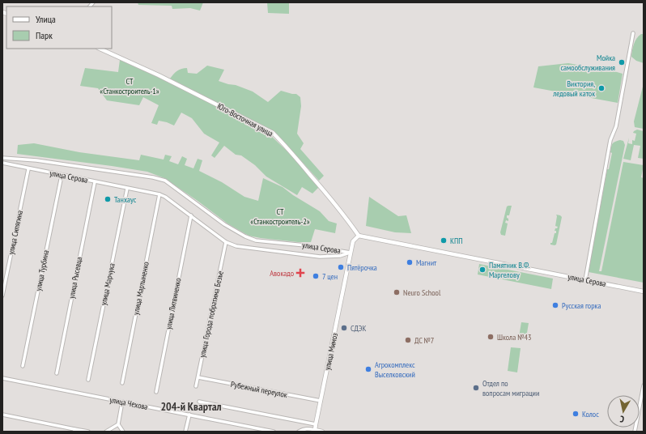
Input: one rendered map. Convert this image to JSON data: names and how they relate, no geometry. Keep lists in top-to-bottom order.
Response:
{
  "streets": {
    "street": [
      "Юго-Восточная улица",
      "улица Серова",
      "улица Сипягина",
      "улица Турбина",
      "улица Рысевца",
      "улица Марчука",
      "улица Мартыненко",
      "улица Литвиненко",
      "улица Города побратима Безье",
      "улица Мимоз",
      "Рубежный переулок",
      "улица Чехова"
    ]
  },
  "crossings": [
    ["Юго-Восточная улица", "улица Серова"],
    ["Юго-Восточная улица", "улица Мимоз"],
    ["улица Серова", "улица Сипягина"],
    ["улица Серова", "улица Турбина"],
    ["улица Серова", "улица Рысевца"],
    ["улица Серова", "улица Марчука"],
    ["улица Серова", "улица Мартыненко"],
    ["улица Серова", "улица Литвиненко"],
    ["улица Серова", "улица Города побратима Безье"],
    ["улица Серова", "улица Мимоз"],
    ["улица Города побратима Безье", "Рубежный переулок"],
    ["улица Мимоз", "Рубежный переулок"]
  ],
  "districts": ["204-й Квартал"],
  "parks": ["СТ «Станкостроитель-1»", "СТ «Станкостроитель-2»"],
  "places": {
    "other": [
      "Мойка самообслуживания",
      "Виктория, ледовый каток",
      "Танхаус",
      "КПП",
      "Магнит",
      "Пятёрочка",
      "Памятник В.Ф. Маргелову",
      "7 цен",
      "Neuro School",
      "Русская горка",
      "СДЭК",
      "Школа №43",
      "ДС №7",
      "Агрокомплекс Выселковский",
      "Отдел по вопросам миграции",
      "Колос"
    ],
    "health": ["Авокадо"]
  },
  "legend": ["Улица", "Парк"],
  "north": "bottom"
}
